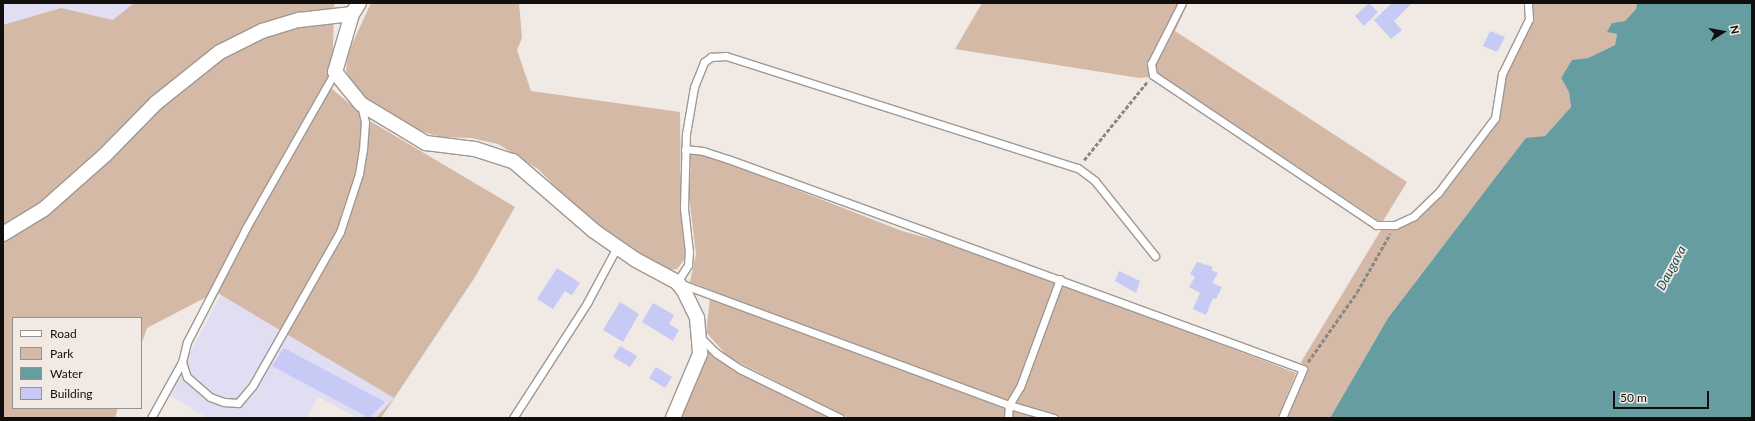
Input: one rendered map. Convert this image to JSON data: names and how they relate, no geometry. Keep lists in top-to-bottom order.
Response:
{
  "water": ["Daugava"],
  "legend": [
    "Road",
    "Park",
    "Water",
    "Building"
  ],
  "scale_bar": "50 m",
  "north": "right"
}
